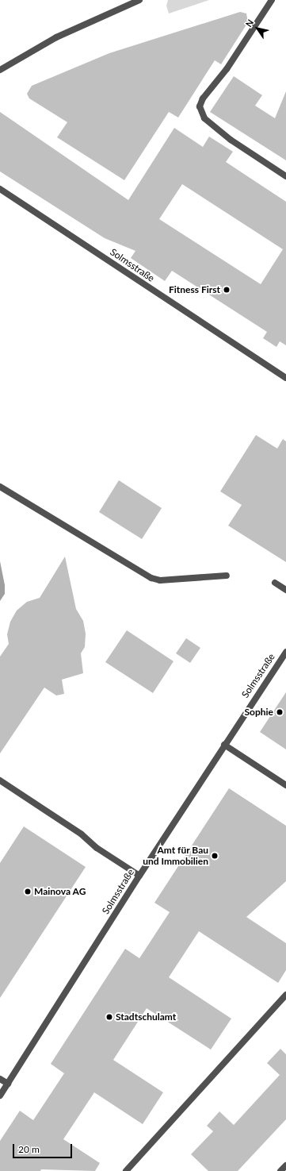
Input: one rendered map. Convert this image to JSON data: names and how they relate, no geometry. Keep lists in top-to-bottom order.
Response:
{
  "streets": {
    "street": ["Solmsstraße"]
  },
  "places": [
    "Fitness First",
    "Sophie",
    "Amt für Bau und Immobilien",
    "Mainova AG",
    "Stadtschulamt"
  ],
  "scale_bar": "20 m",
  "north": "top left"
}
